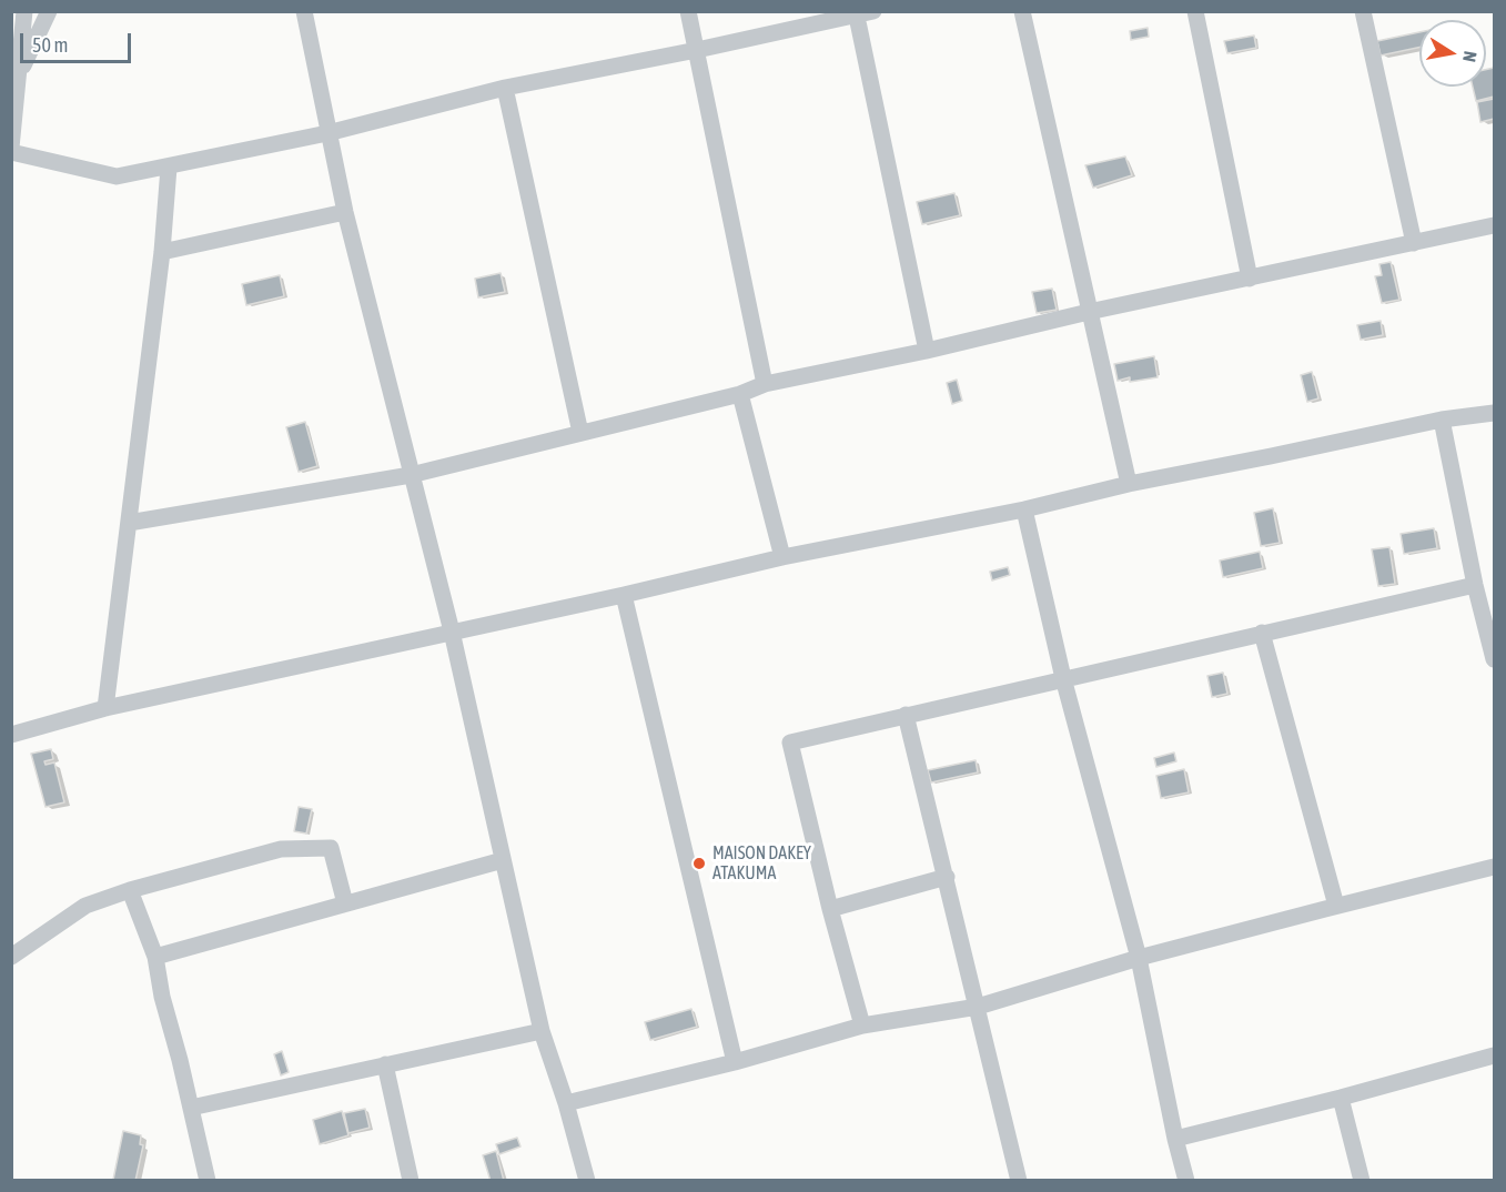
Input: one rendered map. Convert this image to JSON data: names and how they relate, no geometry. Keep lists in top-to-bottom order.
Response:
{
  "places": ["MAISON DAKEY ATAKUMA"],
  "scale_bar": "50 m",
  "north": "right"
}
